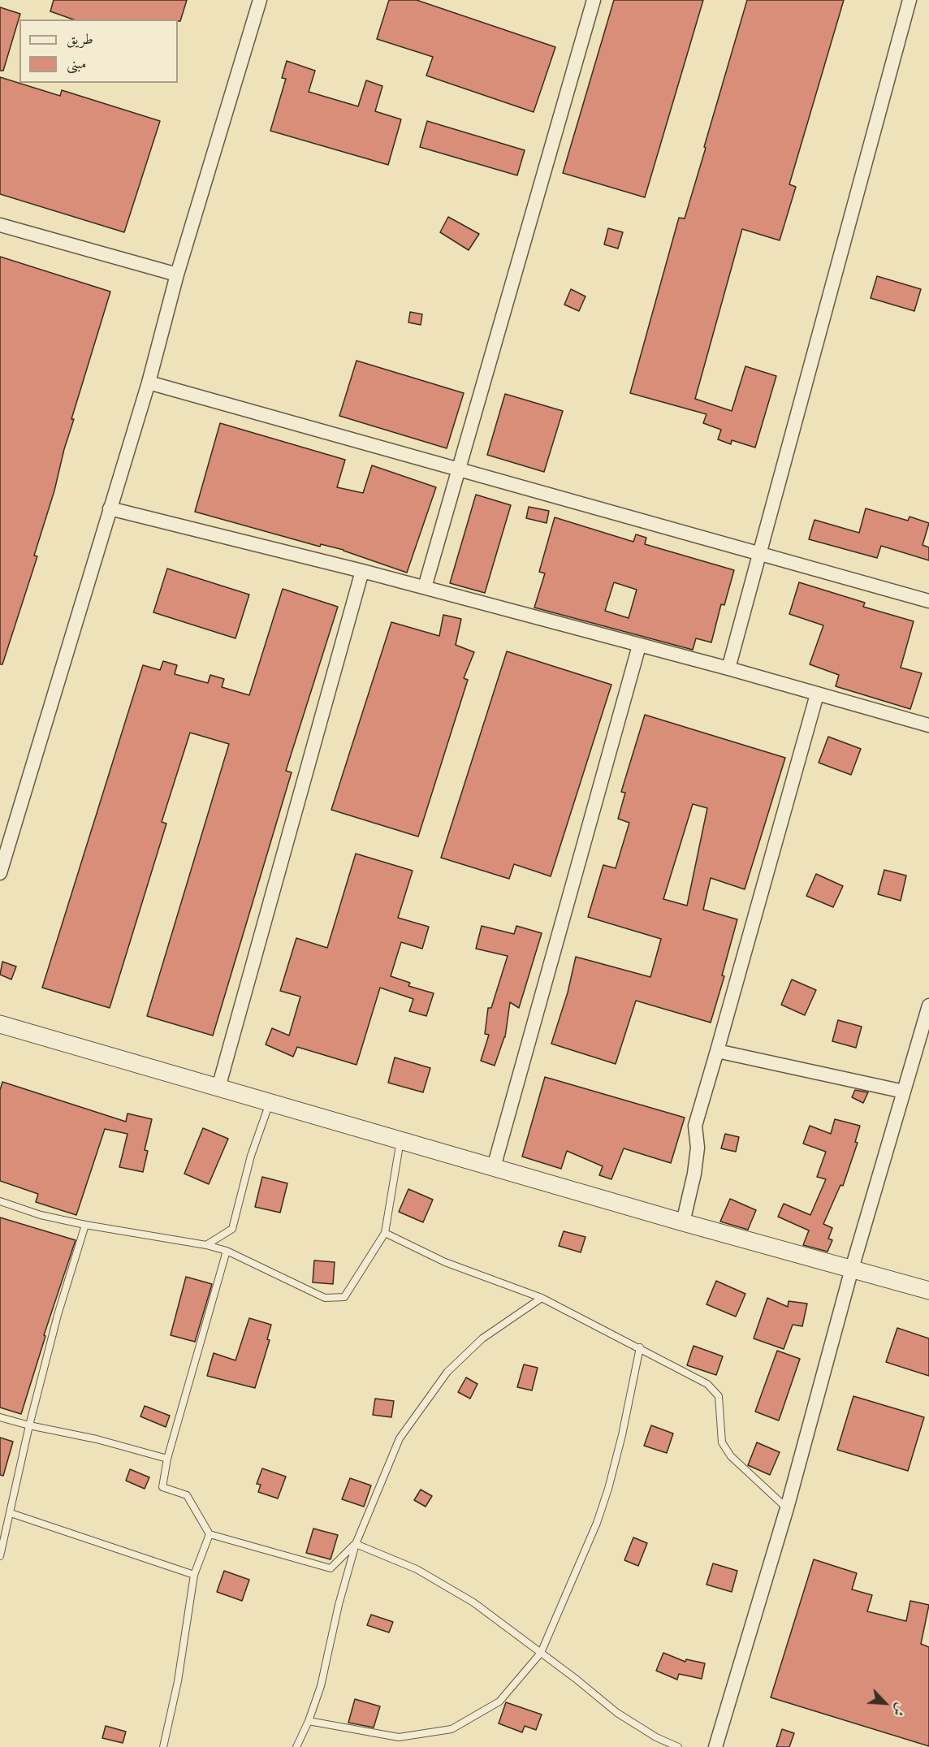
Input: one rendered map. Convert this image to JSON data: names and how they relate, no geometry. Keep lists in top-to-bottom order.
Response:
{
  "legend": ["طريق", "مبنى"],
  "north": "bottom right"
}
